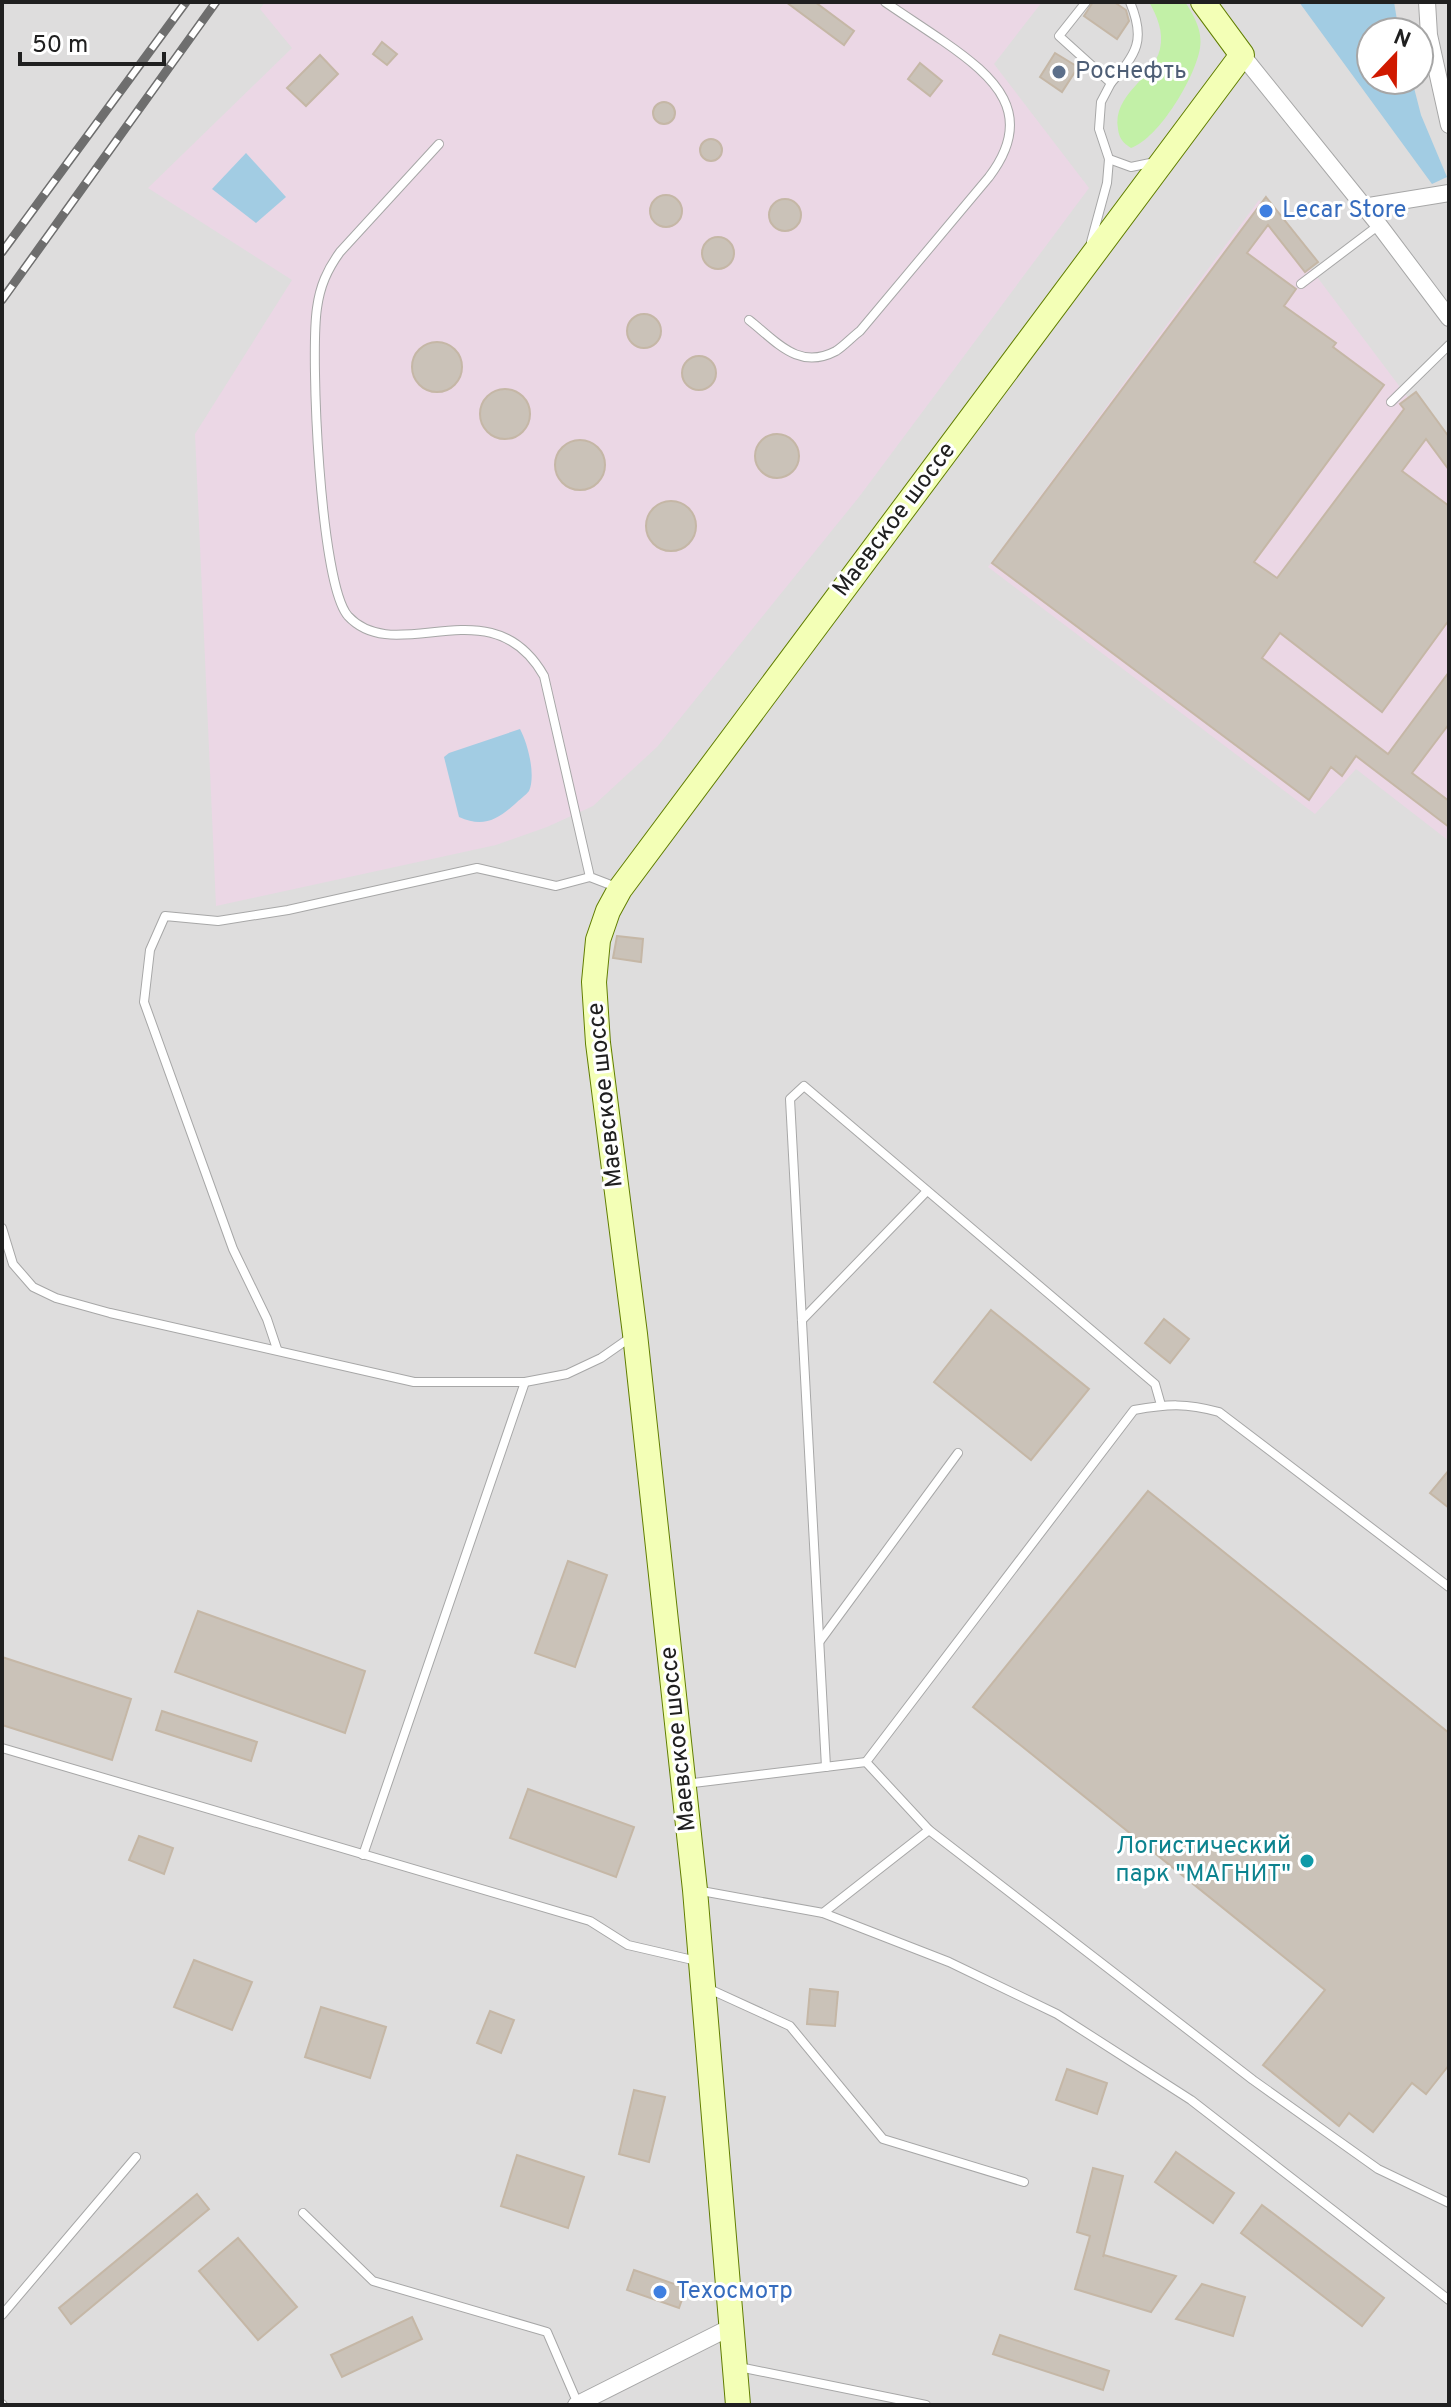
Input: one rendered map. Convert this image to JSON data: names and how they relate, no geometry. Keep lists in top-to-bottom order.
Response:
{
  "streets": {
    "street": ["Маевское шоссе"]
  },
  "places": [
    "Роснефть",
    "Lecar Store",
    "Логистический парк \"МАГНИТ\"",
    "Техосмотр"
  ],
  "scale_bar": "50 m",
  "north": "top"
}
